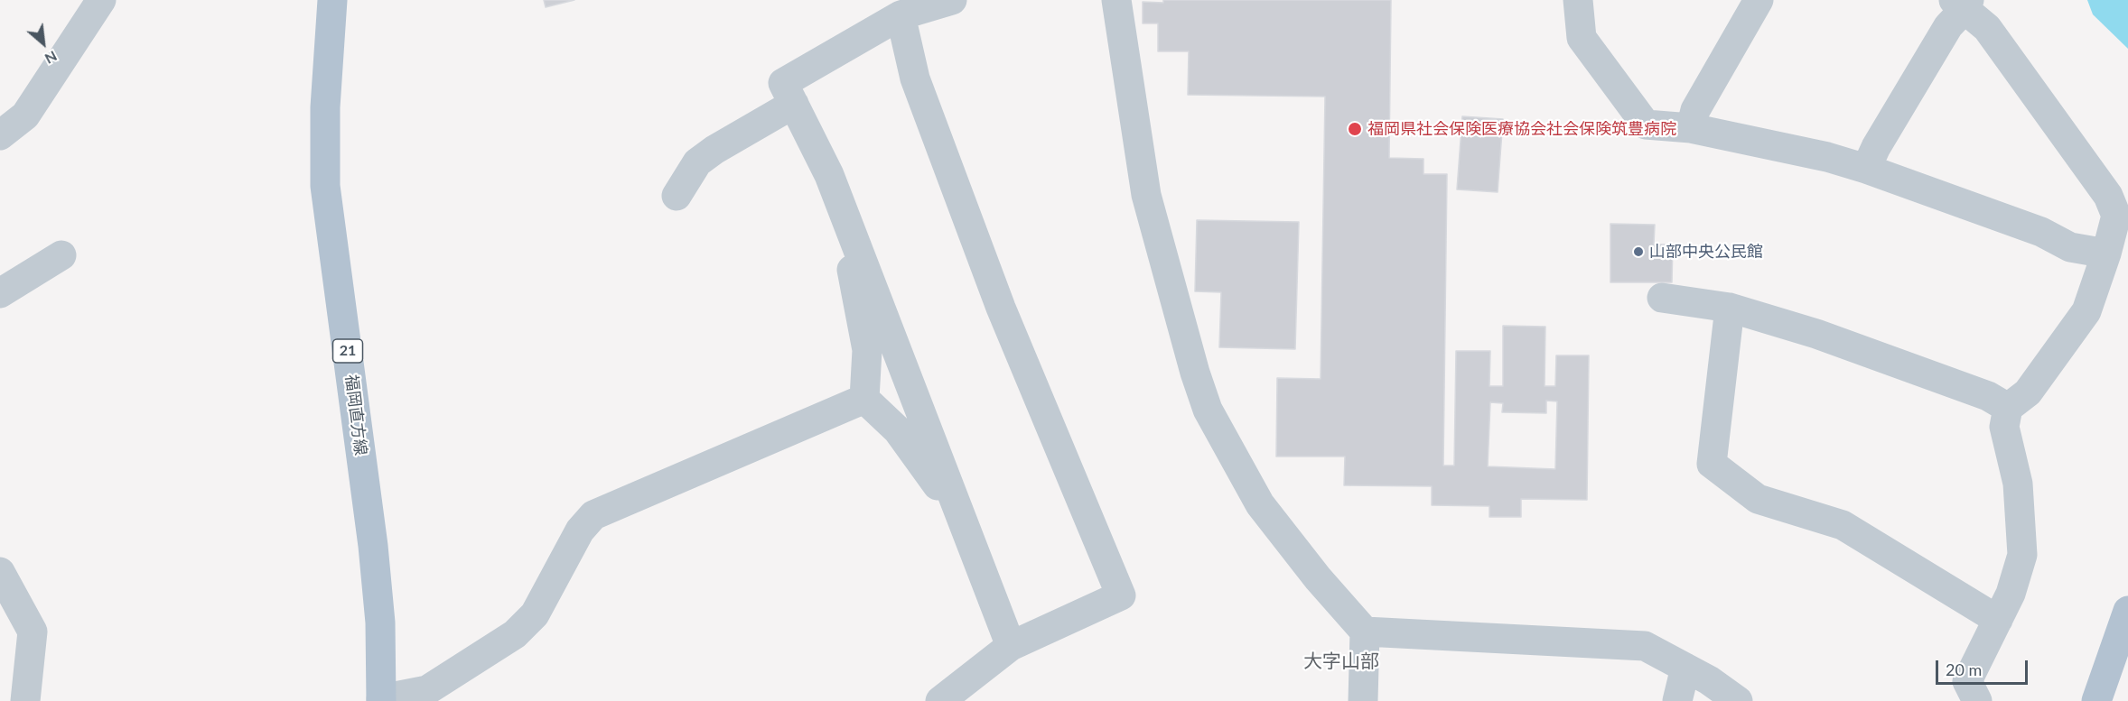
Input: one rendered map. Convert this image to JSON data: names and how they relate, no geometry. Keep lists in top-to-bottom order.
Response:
{
  "streets": {
    "main road": ["21", "福岡直方線"]
  },
  "districts": ["大字山部"],
  "places": ["福岡県社会保険医療協会社会保険筑豊病院", "山部中央公民館"],
  "scale_bar": "20 m",
  "north": "bottom right"
}
